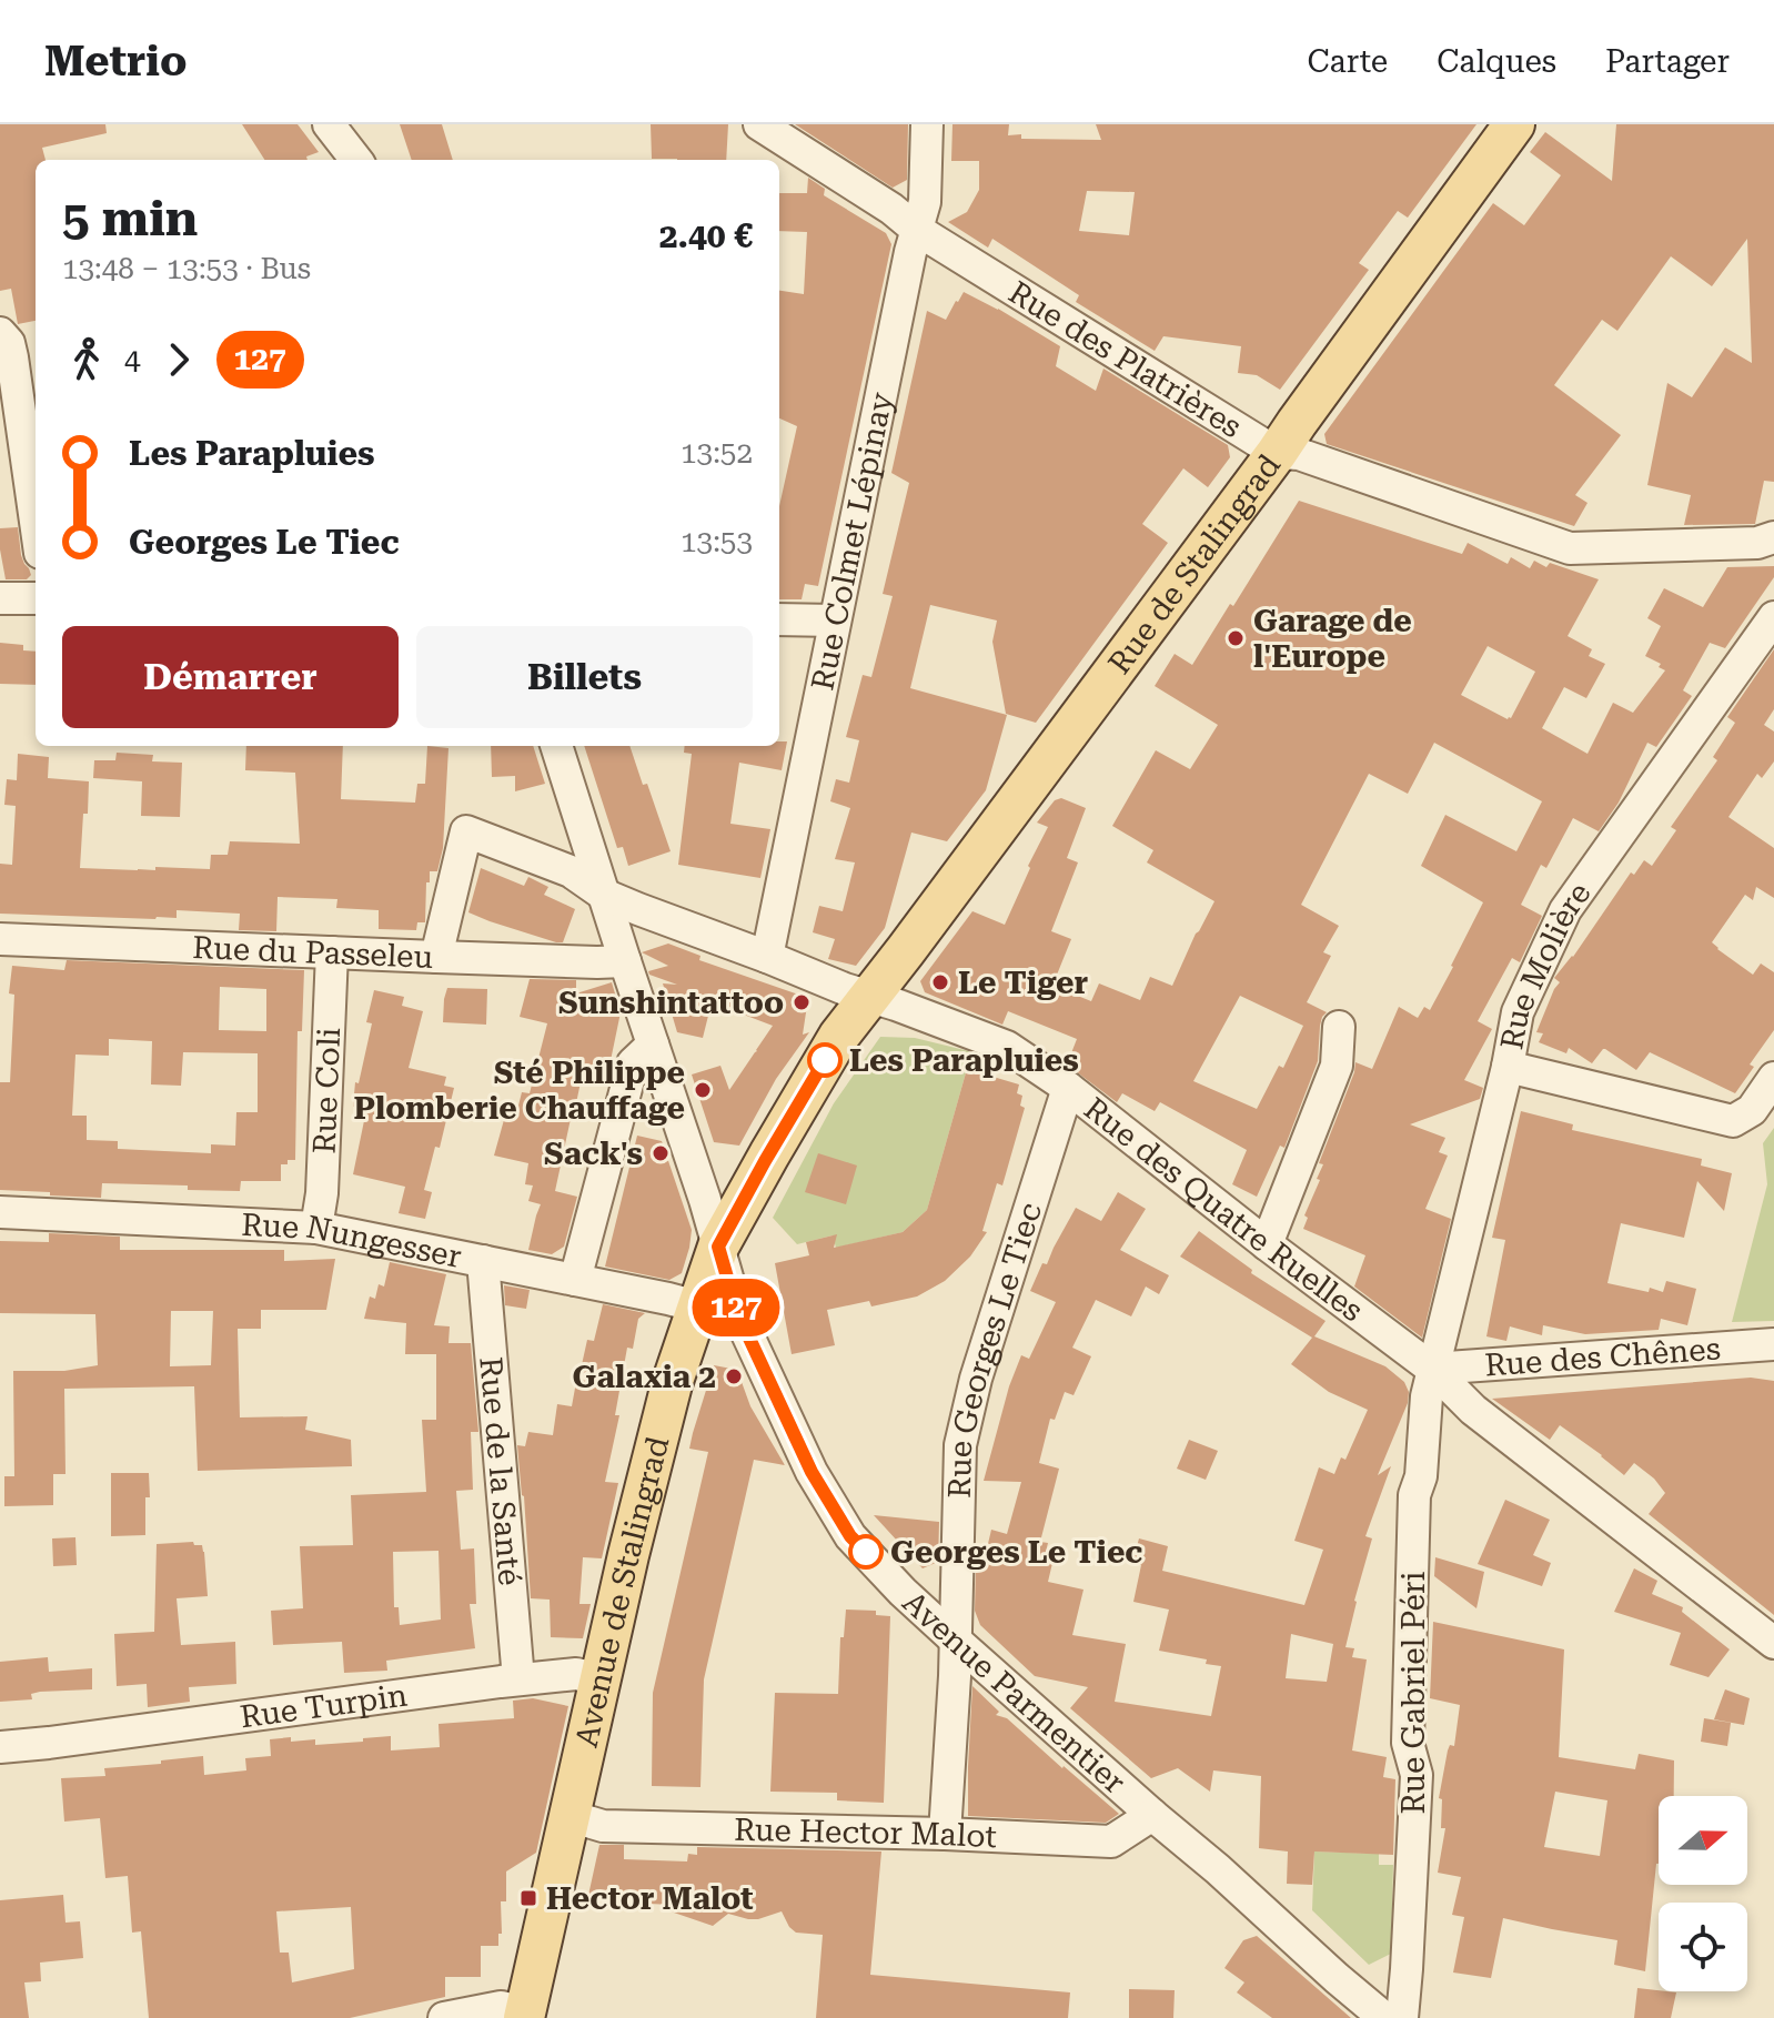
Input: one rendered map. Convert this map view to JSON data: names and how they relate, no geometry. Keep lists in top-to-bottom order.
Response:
{
  "streets": {
    "main road": ["Rue de Stalingrad", "Avenue de Stalingrad"],
    "street": [
      "Rue des Platrières",
      "Rue Colmet Lépinay",
      "Rue du Passeleu",
      "Rue Molière",
      "Rue Coli",
      "Rue des Quatre Ruelles",
      "Rue Nungesser",
      "Rue Georges Le Tiec",
      "Rue des Chênes",
      "Rue de la Santé",
      "Avenue Parmentier",
      "Rue Gabriel Péri",
      "Rue Turpin",
      "Rue Hector Malot"
    ]
  },
  "crossings": [
    ["Rue des Platrières", "Rue Colmet Lépinay"],
    ["Rue des Platrières", "Rue de Stalingrad"],
    ["Rue Colmet Lépinay", "Rue des Quatre Ruelles"],
    ["Rue de Stalingrad", "Rue des Quatre Ruelles"],
    ["Rue de Stalingrad", "Avenue de Stalingrad"],
    ["Rue du Passeleu", "Rue Coli"],
    ["Rue du Passeleu", "Rue des Quatre Ruelles"],
    ["Rue du Passeleu", "Avenue Parmentier"],
    ["Rue Molière", "Rue des Quatre Ruelles"],
    ["Rue Molière", "Rue des Chênes"],
    ["Rue Molière", "Rue Gabriel Péri"],
    ["Rue Coli", "Rue Nungesser"],
    ["Rue des Quatre Ruelles", "Rue Georges Le Tiec"],
    ["Rue des Quatre Ruelles", "Rue des Chênes"],
    ["Rue des Quatre Ruelles", "Avenue de Stalingrad"],
    ["Rue des Quatre Ruelles", "Avenue Parmentier"],
    ["Rue des Quatre Ruelles", "Rue Gabriel Péri"],
    ["Rue Nungesser", "Rue de la Santé"],
    ["Rue Nungesser", "Avenue de Stalingrad"],
    ["Rue Georges Le Tiec", "Avenue Parmentier"],
    ["Rue Georges Le Tiec", "Rue Hector Malot"],
    ["Rue des Chênes", "Rue Gabriel Péri"],
    ["Rue de la Santé", "Rue Turpin"],
    ["Avenue de Stalingrad", "Avenue Parmentier"],
    ["Avenue de Stalingrad", "Rue Turpin"],
    ["Avenue de Stalingrad", "Rue Hector Malot"],
    ["Avenue Parmentier", "Rue Hector Malot"]
  ],
  "places": {
    "other": [
      "Garage de l'Europe",
      "Le Tiger",
      "Sunshintattoo",
      "Les Parapluies",
      "Sté Philippe Plomberie Chauffage",
      "Sack's",
      "Galaxia 2",
      "Georges Le Tiec"
    ],
    "transit": ["Hector Malot"]
  },
  "lines": ["bus line 127"],
  "north": "right",
  "page": {
    "header": "Metrio",
    "nav": ["Carte", "Calques", "Partager"],
    "on_map": "127",
    "heading": ["5 min", "13:48 – 13:53 · Bus", "2.40 €"],
    "legs": ["4", "127"],
    "list": [
      {
        "name": "Les Parapluies",
        "value": "13:52"
      },
      {
        "name": "Georges Le Tiec",
        "value": "13:53"
      }
    ],
    "buttons": ["Démarrer", "Billets"]
  }
}
